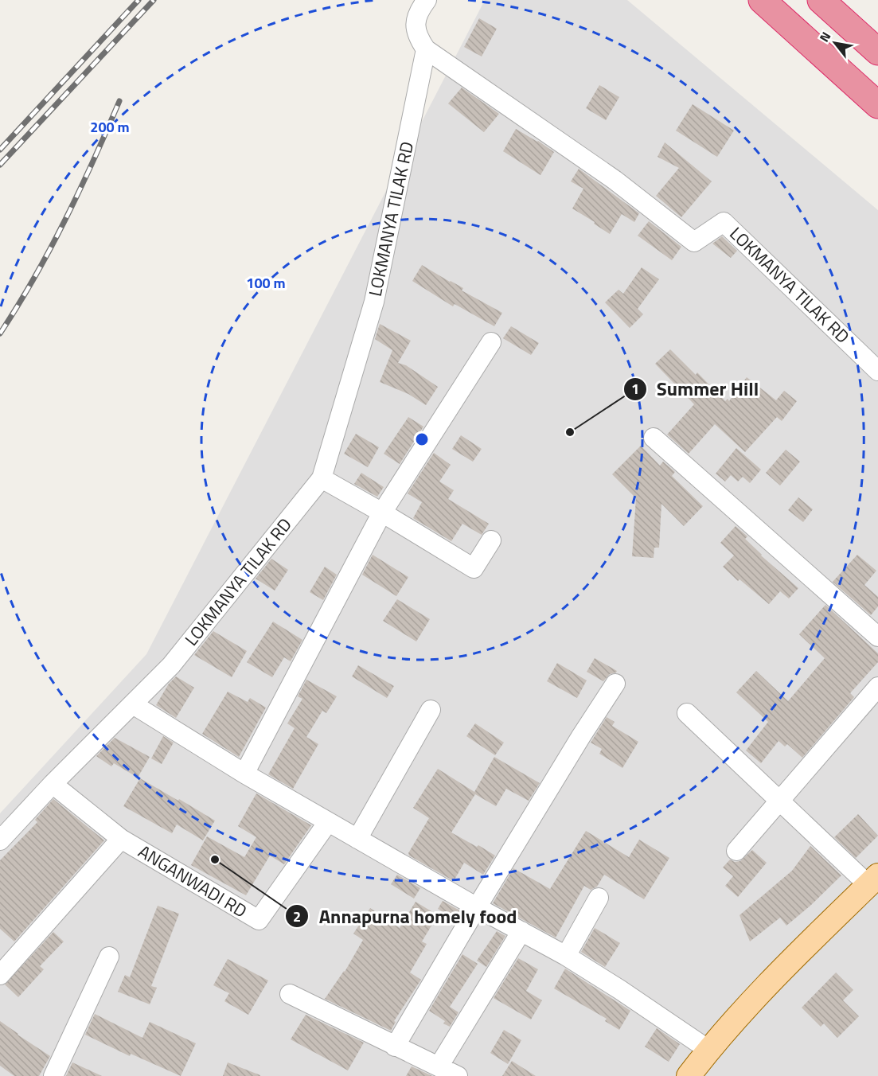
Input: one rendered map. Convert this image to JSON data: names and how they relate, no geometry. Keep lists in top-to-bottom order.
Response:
{
  "streets": {
    "street": ["LOKMANYA TILAK RD", "ANGANWADI RD"]
  },
  "crossings": [
    ["LOKMANYA TILAK RD", "ANGANWADI RD"]
  ],
  "places": ["Summer Hill", "Annapurna homely food"],
  "north": "top left",
  "rings": ["200 m", "100 m"]
}
